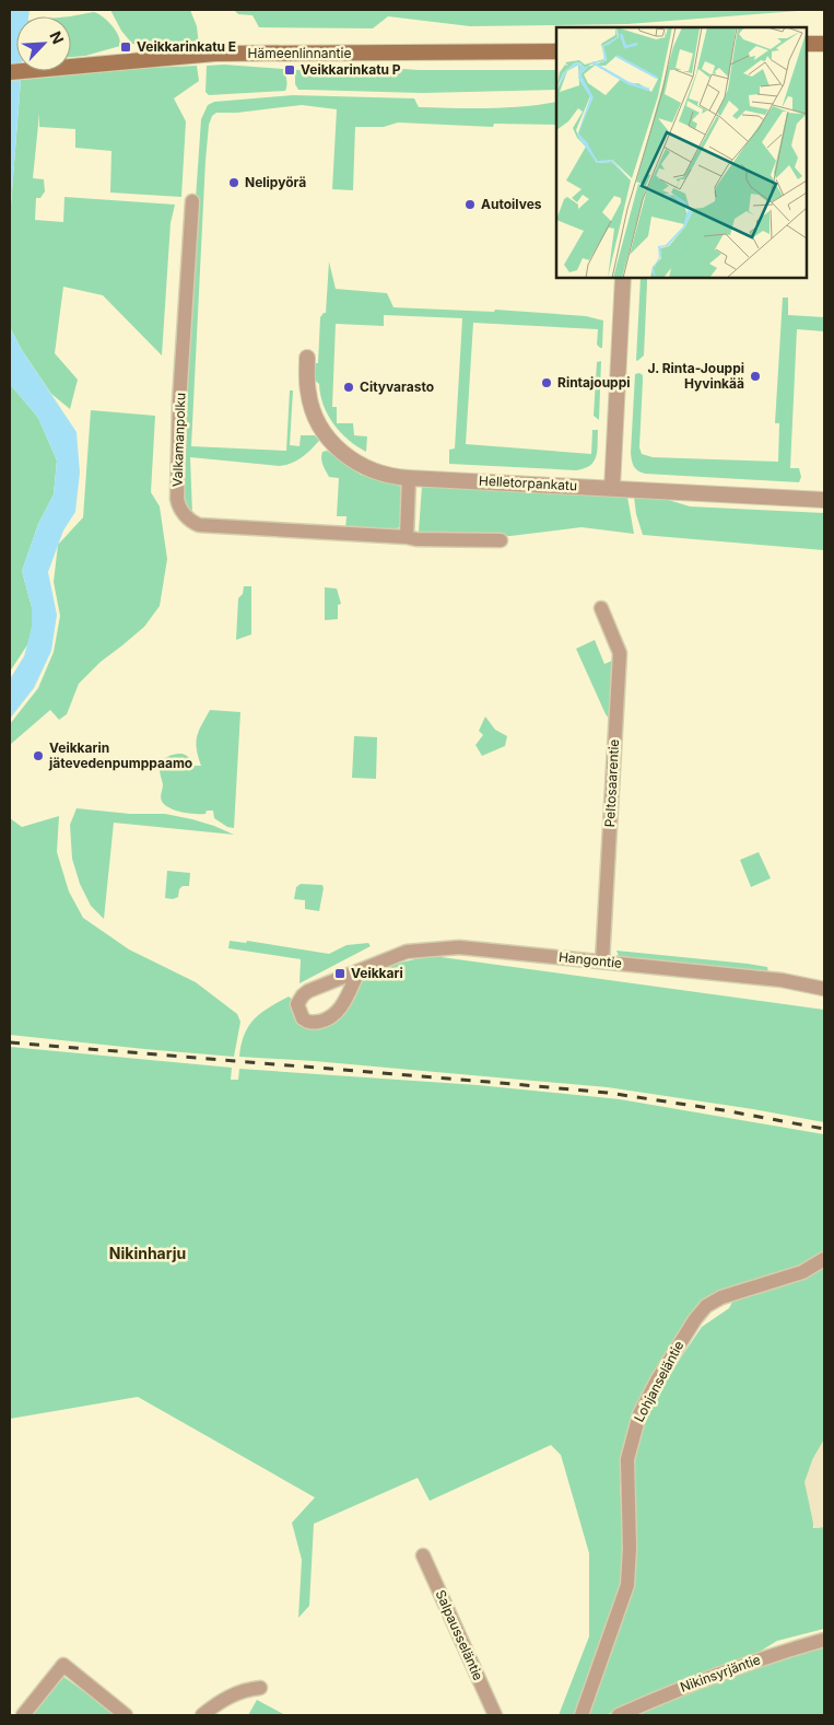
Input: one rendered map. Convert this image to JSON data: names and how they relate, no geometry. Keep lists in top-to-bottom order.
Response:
{
  "streets": {
    "main road": ["Hämeenlinnantie"],
    "street": [
      "Valkamanpolku",
      "Helletorpankatu",
      "Peltosaarentie",
      "Hangontie",
      "Lohjanseläntie",
      "Salpausseläntie",
      "Nikinsyrjäntie"
    ]
  },
  "crossings": [
    ["Peltosaarentie", "Hangontie"]
  ],
  "districts": ["Nikinharju"],
  "places": {
    "transit": ["Veikkarinkatu E", "Veikkarinkatu P", "Veikkari"],
    "other": [
      "Nelipyörä",
      "Autoilves",
      "J. Rinta-Jouppi Hyvinkää",
      "Rintajouppi",
      "Cityvarasto",
      "Veikkarin jätevedenpumppaamo"
    ]
  },
  "north": "top right"
}
